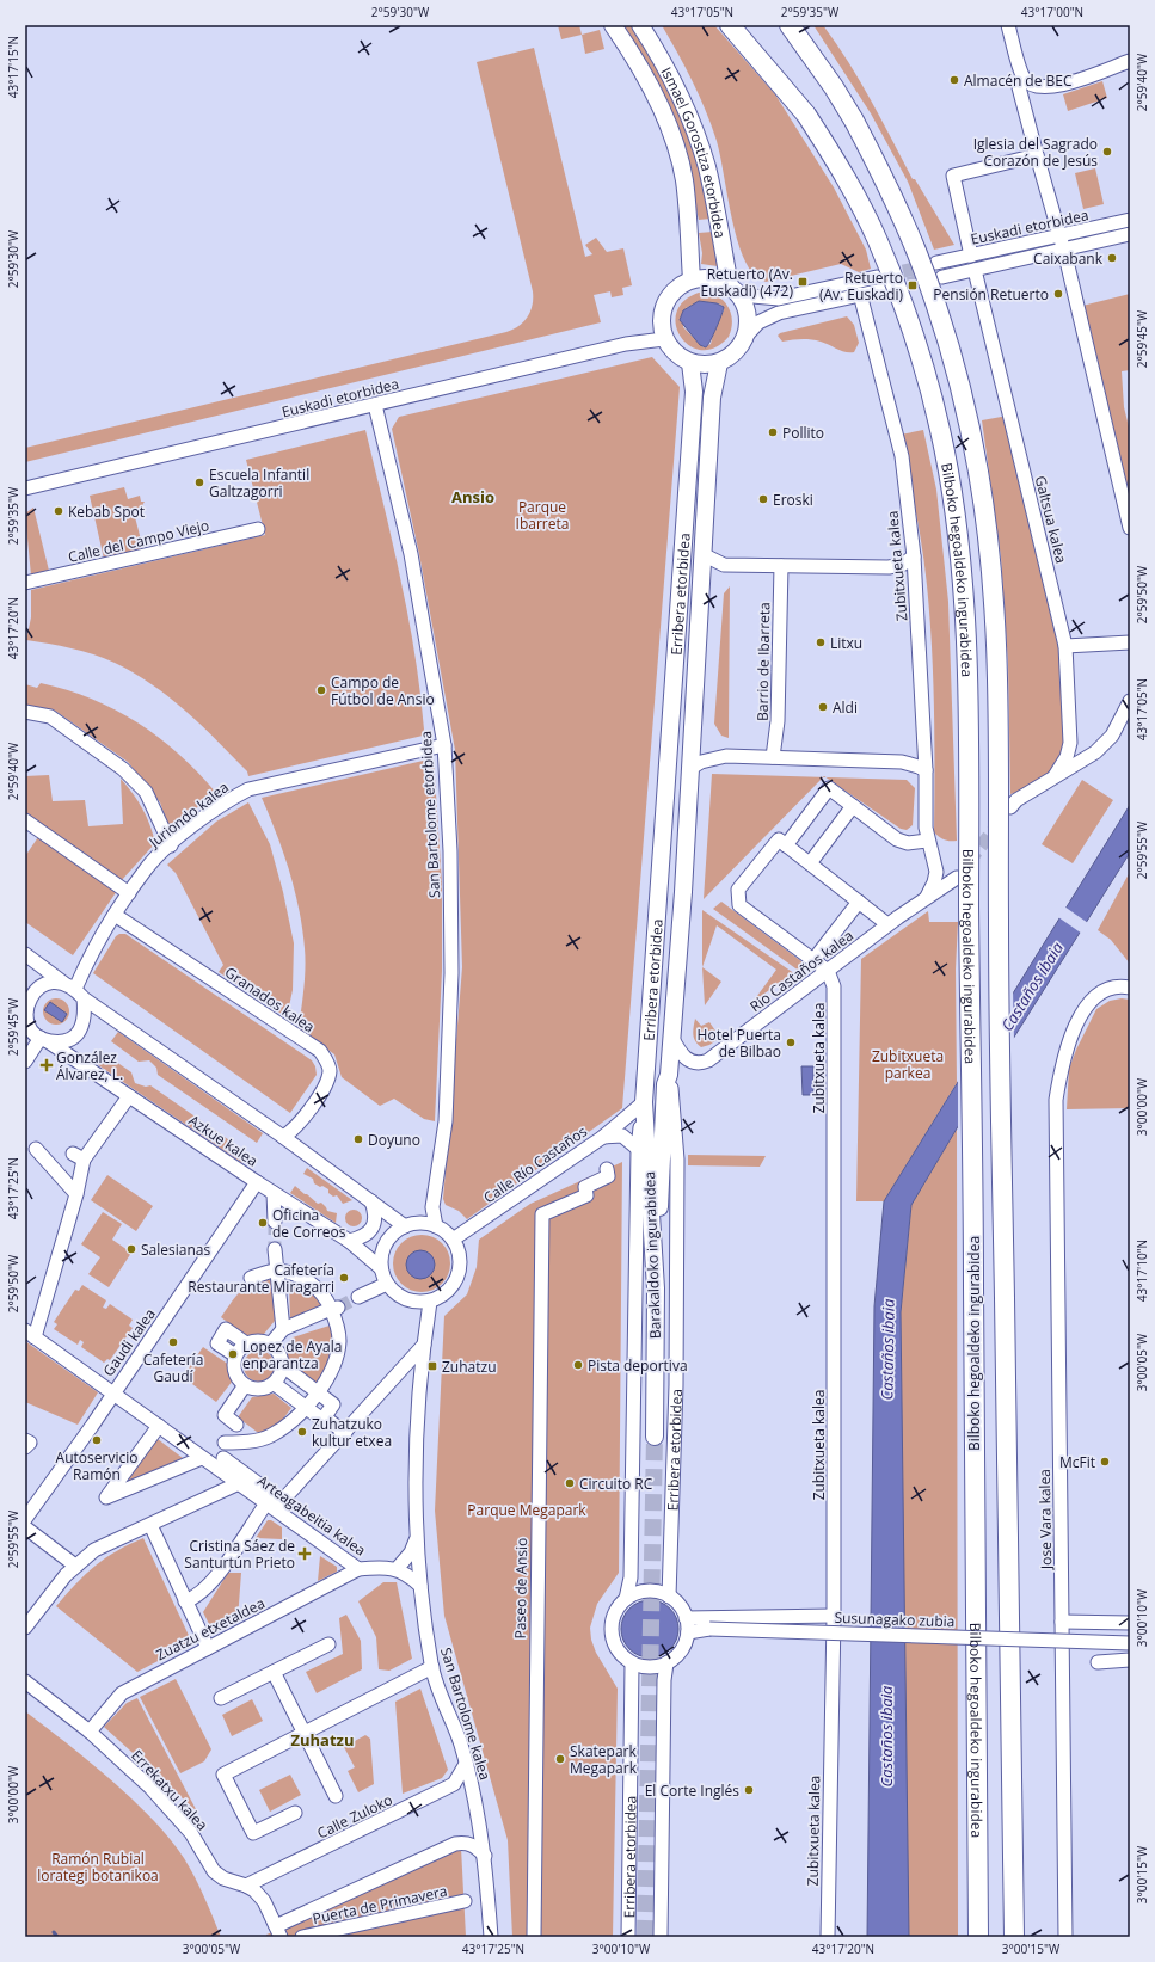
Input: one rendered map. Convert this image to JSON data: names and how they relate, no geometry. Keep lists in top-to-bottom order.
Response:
{
  "streets": {
    "highway": ["Bilboko hegoaldeko ingurabidea"],
    "main road": ["Ismael Gorostiza etorbidea", "Erribera etorbidea", "Barakaldoko ingurabidea"],
    "street": [
      "Euskadi etorbidea",
      "Galtsua kalea",
      "Calle del Campo Viejo",
      "Zubitxueta kalea",
      "Barrio de Ibarreta",
      "Juriondo kalea",
      "San Bartolome etorbidea",
      "Rio Castaños kalea",
      "Granados kalea",
      "Azkue kalea",
      "Calle Río Castaños",
      "Gaudi kalea",
      "Arteagabeitia kalea",
      "Jose Vara kalea",
      "Paseo de Ansio",
      "Susunagako zubia",
      "Zuatzu etxetaldea",
      "San Bartolome kalea",
      "Errekatxu kalea",
      "Calle Zuloko",
      "Puerta de Primavera"
    ]
  },
  "crossings": [
    ["Ismael Gorostiza etorbidea", "Euskadi etorbidea"],
    ["Ismael Gorostiza etorbidea", "Erribera etorbidea"],
    ["Euskadi etorbidea", "Galtsua kalea"],
    ["Euskadi etorbidea", "Erribera etorbidea"],
    ["Euskadi etorbidea", "San Bartolome etorbidea"],
    ["Zubitxueta kalea", "Rio Castaños kalea"],
    ["Erribera etorbidea", "Rio Castaños kalea"],
    ["Erribera etorbidea", "Calle Río Castaños"],
    ["Erribera etorbidea", "Barakaldoko ingurabidea"],
    ["Erribera etorbidea", "Susunagako zubia"],
    ["Juriondo kalea", "San Bartolome etorbidea"],
    ["Juriondo kalea", "Granados kalea"],
    ["Juriondo kalea", "Azkue kalea"],
    ["San Bartolome etorbidea", "Azkue kalea"],
    ["San Bartolome etorbidea", "Calle Río Castaños"],
    ["Azkue kalea", "Calle Río Castaños"],
    ["Azkue kalea", "Gaudi kalea"],
    ["Gaudi kalea", "Arteagabeitia kalea"],
    ["Arteagabeitia kalea", "Zuatzu etxetaldea"],
    ["Arteagabeitia kalea", "San Bartolome kalea"],
    ["Zuatzu etxetaldea", "Errekatxu kalea"],
    ["San Bartolome kalea", "Calle Zuloko"],
    ["Errekatxu kalea", "Calle Zuloko"]
  ],
  "districts": ["Ansio", "Zuhatzu"],
  "water": ["Castaños ibaia"],
  "parks": [
    "Parque Ibarreta",
    "Zubitxueta parkea",
    "Parque Megapark",
    "Ramón Rubial lorategi botanikoa"
  ],
  "places": {
    "other": [
      "Almacén de BEC",
      "Iglesia del Sagrado Corazón de Jesús",
      "Caixabank",
      "Pensión Retuerto",
      "Pollito",
      "Escuela Infantil Galtzagorri",
      "Eroski",
      "Kebab Spot",
      "Litxu",
      "Campo de Fútbol de Ansio",
      "Aldi",
      "Hotel Puerta de Bilbao",
      "Doyuno",
      "Oficina de Correos",
      "Salesianas",
      "Cafetería Restaurante Miragarri",
      "Cafetería Gaudí",
      "Lopez de Ayala enparantza",
      "Pista deportiva",
      "Zuhatzuko kultur etxea",
      "Autoservicio Ramón",
      "McFit",
      "Circuito RC",
      "Skatepark Megapark",
      "El Corte Inglés"
    ],
    "transit": ["Retuerto (Av. Euskadi) (472)", "Retuerto (Av. Euskadi)", "Zuhatzu"],
    "health": ["González Álvarez, L.", "Cristina Sáez de Santurtún Prieto"]
  },
  "coordinates": [
    "2°59'30\"W",
    "43°17'05\"N",
    "2°59'35\"W",
    "43°17'00\"N",
    "43°17'15\"N",
    "2°59'40\"W",
    "2°59'45\"W",
    "2°59'50\"W",
    "43°17'20\"N",
    "2°59'55\"W",
    "3°00'00\"W",
    "43°17'25\"N",
    "43°17'10\"N",
    "3°00'05\"W",
    "3°00'10\"W",
    "3°00'15\"W"
  ]
}
